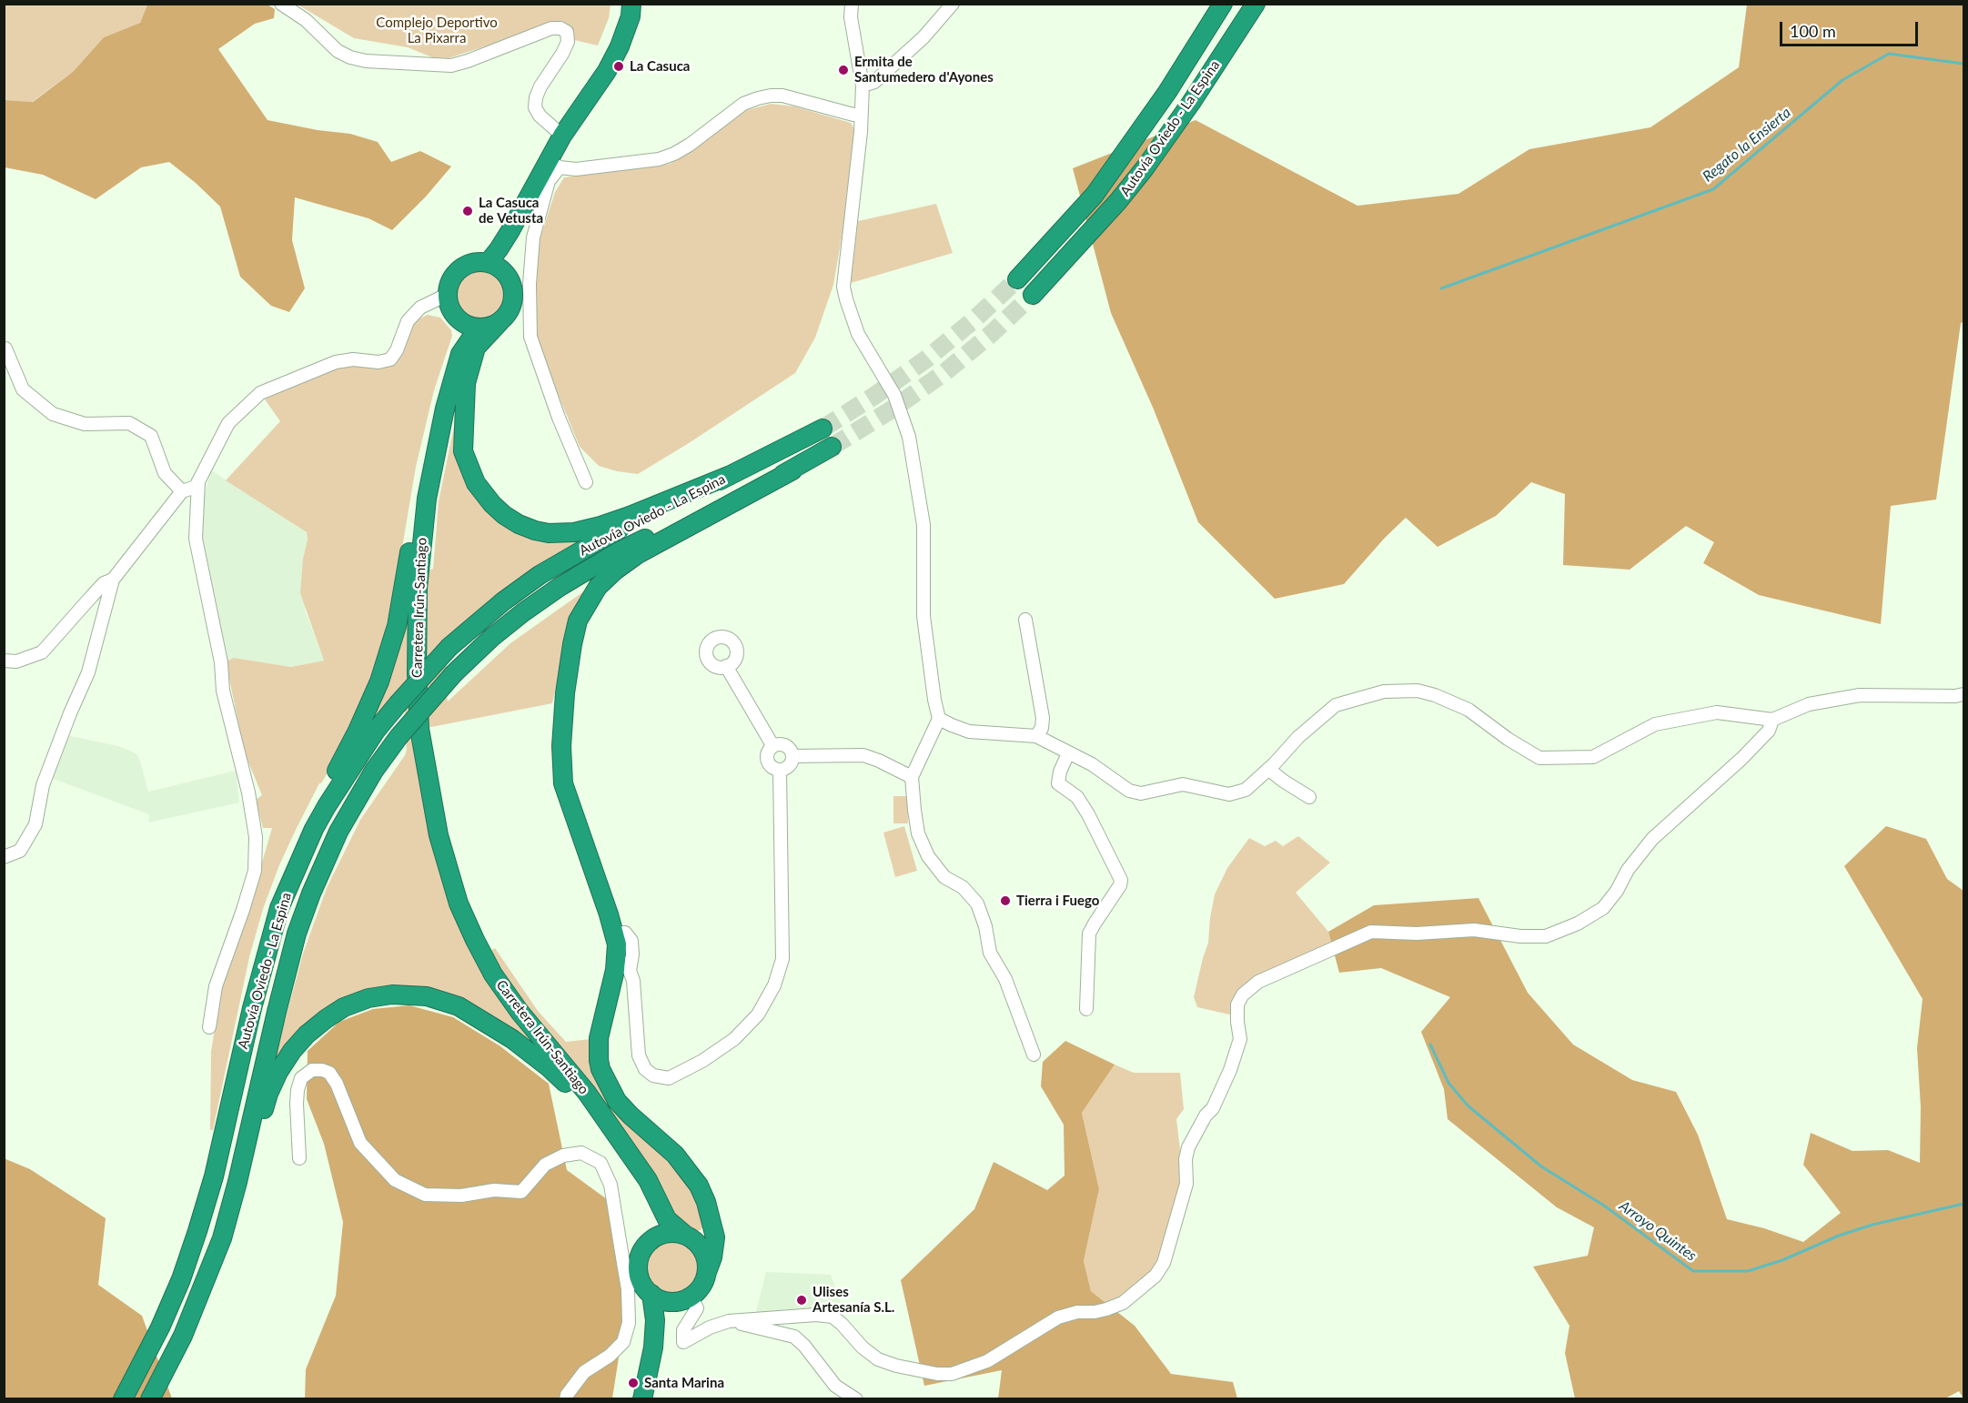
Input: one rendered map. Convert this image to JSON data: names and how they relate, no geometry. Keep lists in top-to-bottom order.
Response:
{
  "streets": {
    "highway": ["Autovía Oviedo - La Espina", "Carretera Irún-Santiago"]
  },
  "water": ["Regato la Ensierta", "Arroyo Quintes"],
  "parks": ["Complejo Deportivo La Pixarra"],
  "places": [
    "La Casuca",
    "Ermita de Santumedero d'Ayones",
    "La Casuca de Vetusta",
    "Tierra i Fuego",
    "Ulises Artesanía S.L.",
    "Santa Marina"
  ],
  "scale_bar": "100 m"
}
